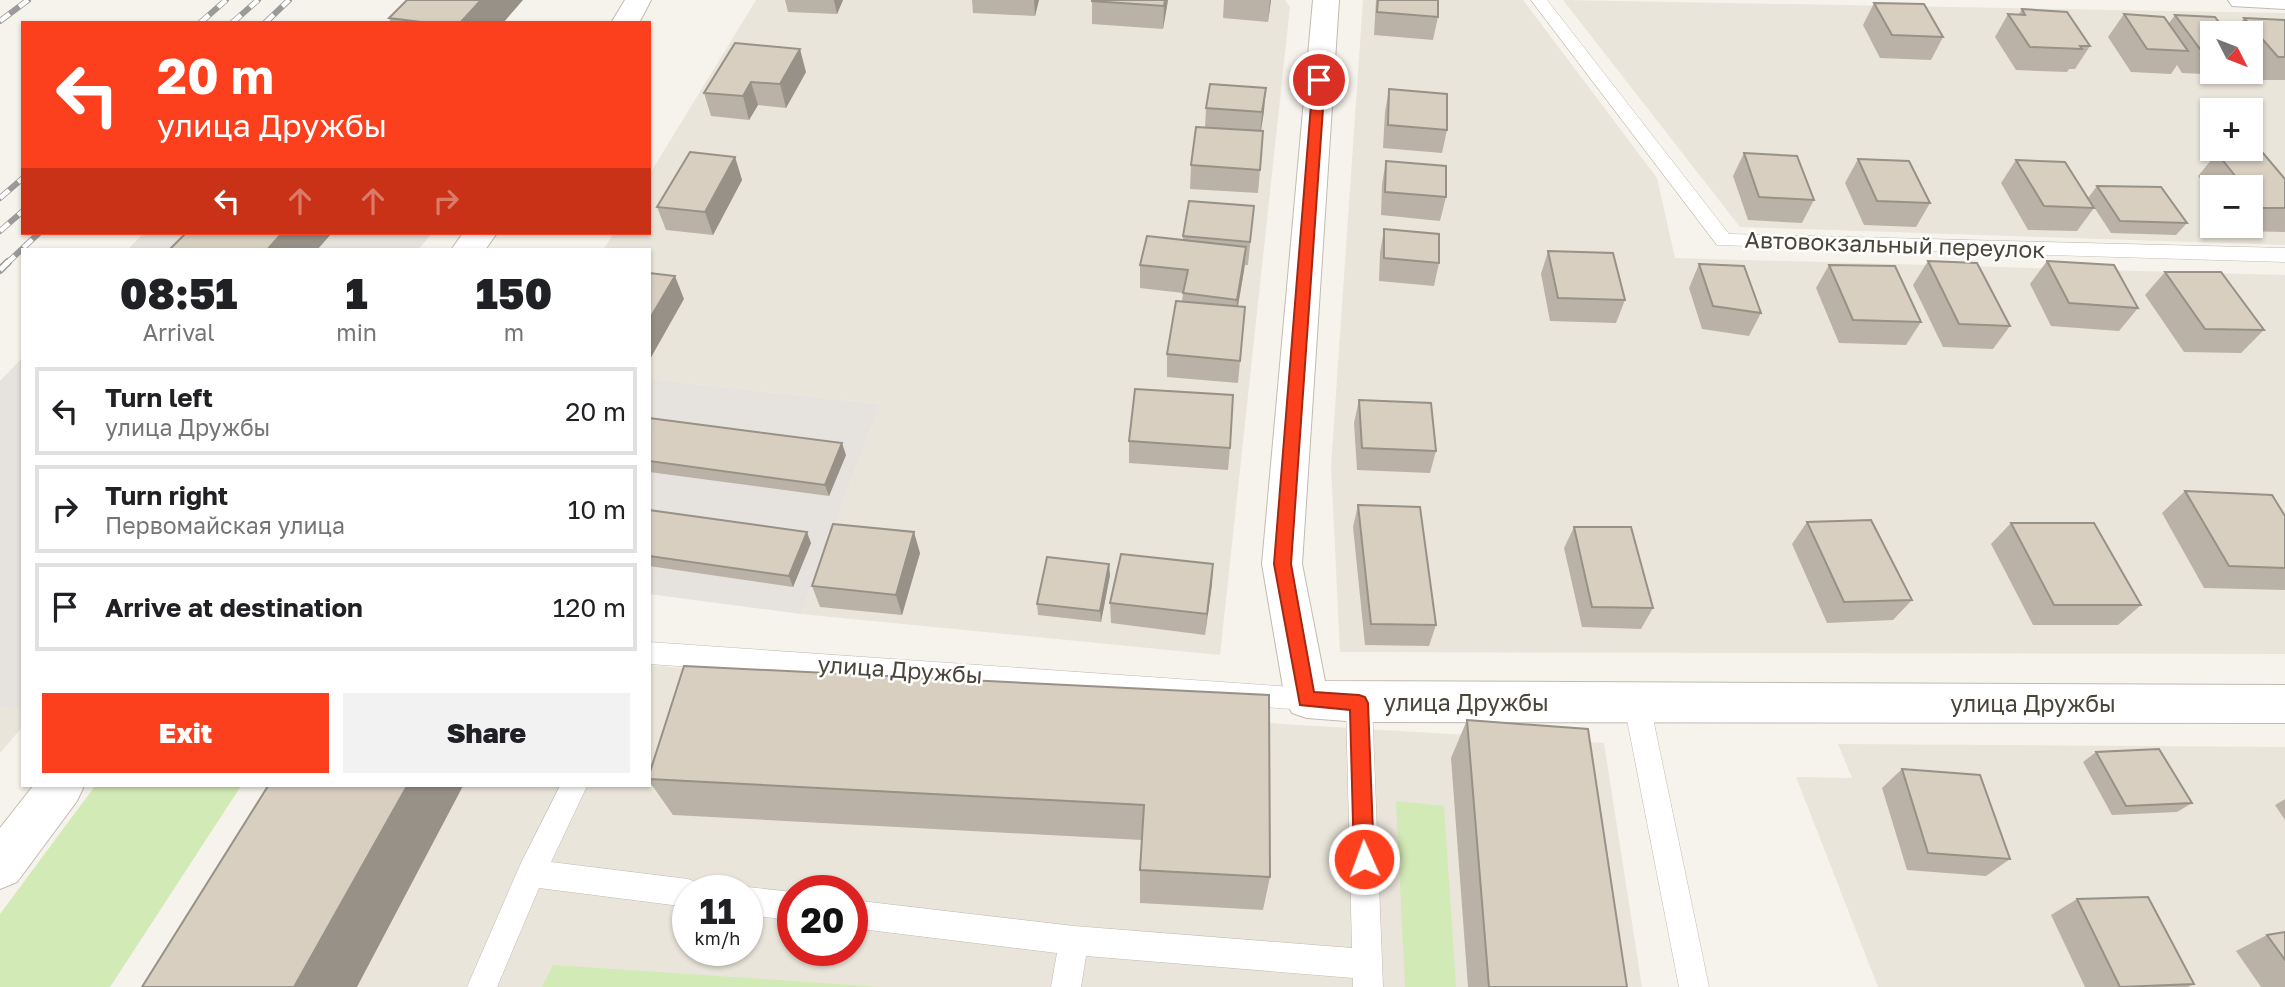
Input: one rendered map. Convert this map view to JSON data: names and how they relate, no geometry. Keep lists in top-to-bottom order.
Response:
{
  "streets": {
    "street": ["улица Дружбы"],
    "lane": ["Автовокзальный переулок"]
  },
  "north": "bottom right",
  "page": {
    "map_buttons": ["+", "−"],
    "turn": ["20 m", "улица Дружбы"],
    "eta": [
      "08:51",
      "Arrival",
      "1",
      "min",
      "150",
      "m"
    ],
    "list": [
      {
        "name": "Turn left",
        "note": "улица Дружбы",
        "value": "20 m"
      },
      {
        "name": "Turn right",
        "note": "Первомайская улица",
        "value": "10 m"
      },
      {
        "name": "Arrive at destination",
        "value": "120 m"
      }
    ],
    "buttons": ["Exit", "Share"],
    "speed": "11 km/h",
    "limit": "20"
  }
}
